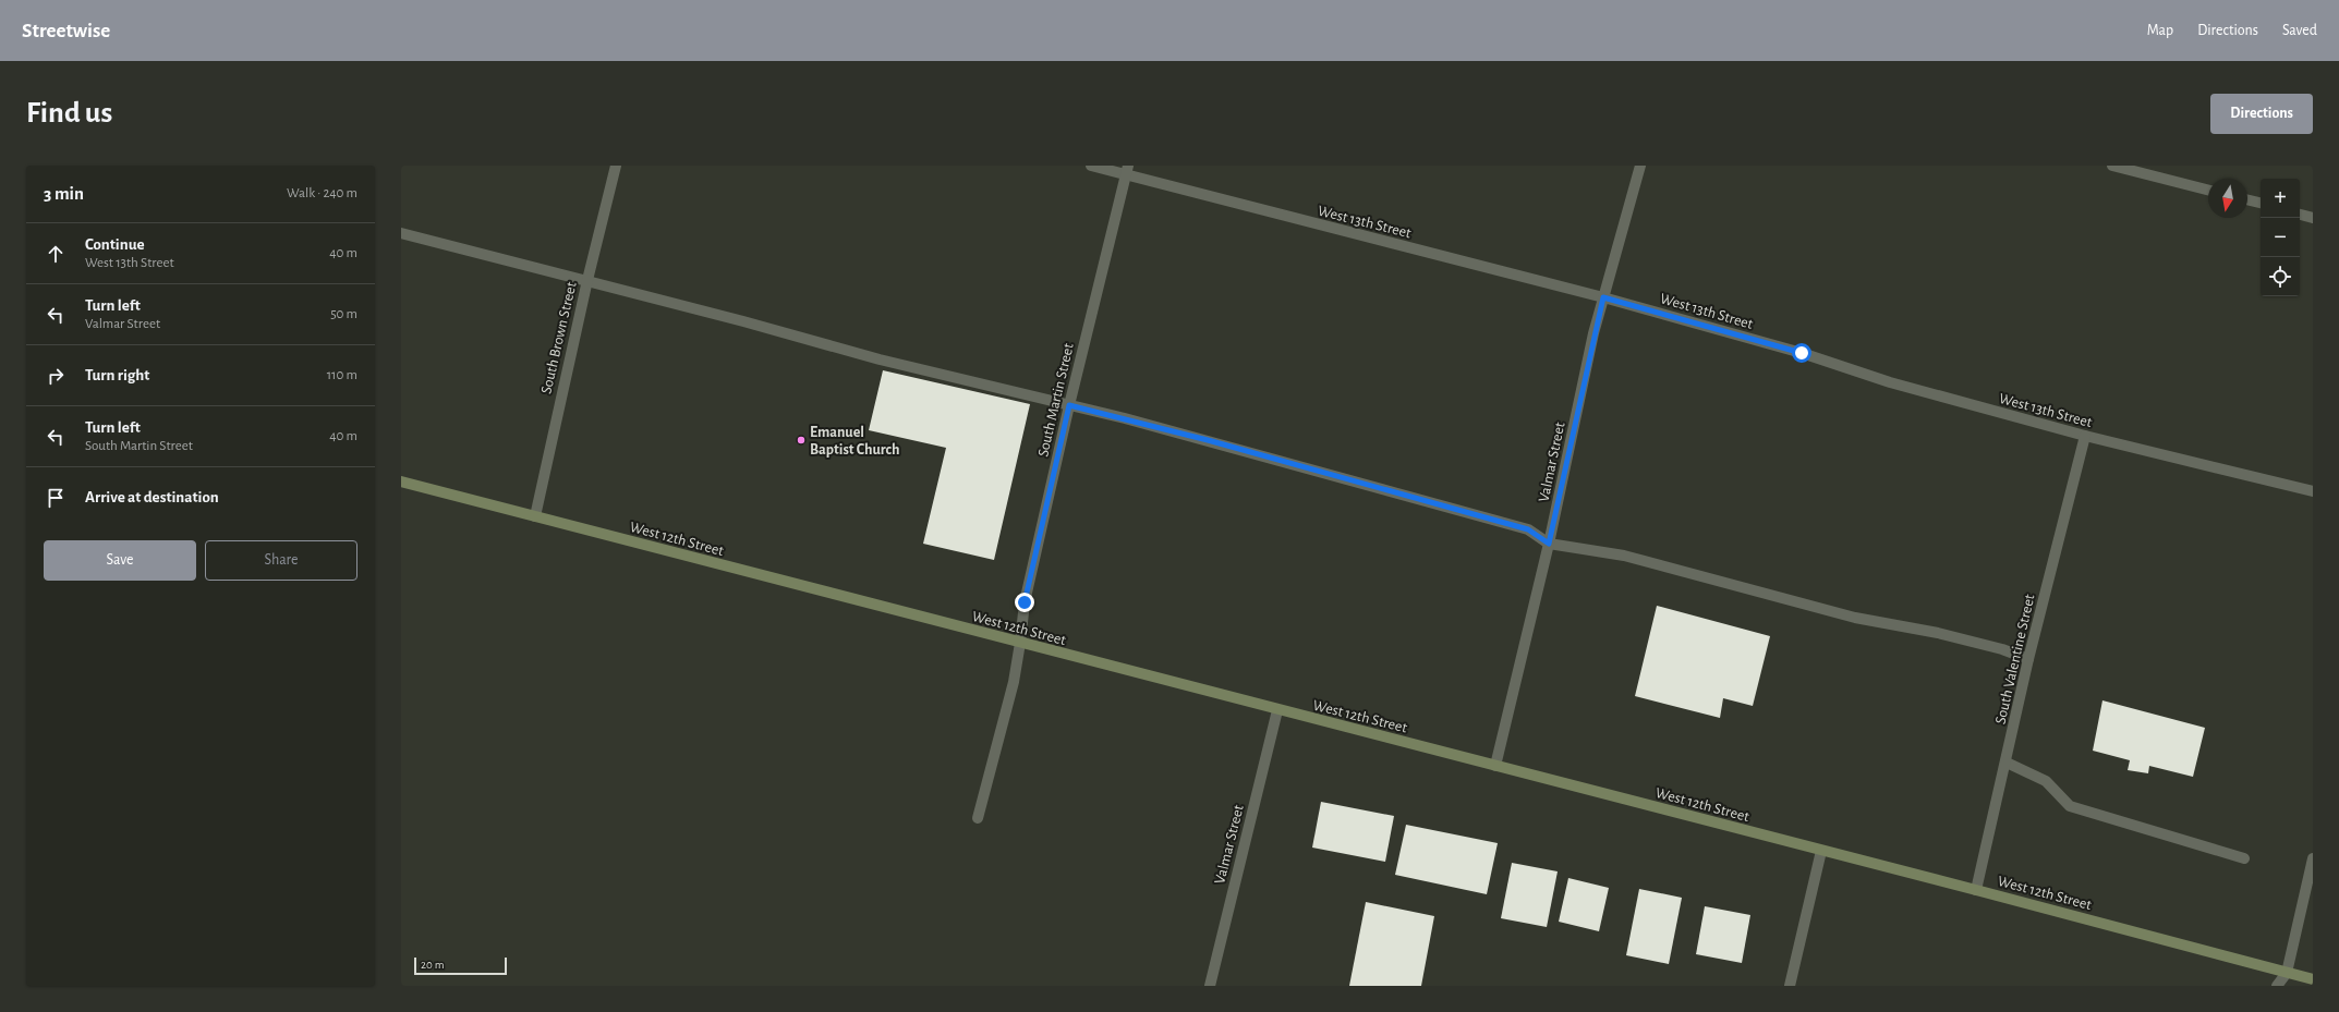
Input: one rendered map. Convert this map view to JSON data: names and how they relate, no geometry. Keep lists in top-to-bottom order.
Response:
{
  "streets": {
    "main road": ["West 12th Street"],
    "street": [
      "West 13th Street",
      "South Brown Street",
      "South Martin Street",
      "Valmar Street",
      "South Valentine Street"
    ]
  },
  "crossings": [
    ["West 13th Street", "South Martin Street"],
    ["West 13th Street", "Valmar Street"],
    ["West 13th Street", "South Valentine Street"],
    ["South Brown Street", "West 12th Street"],
    ["South Martin Street", "West 12th Street"],
    ["Valmar Street", "West 12th Street"],
    ["West 12th Street", "South Valentine Street"]
  ],
  "places": ["Emanuel Baptist Church"],
  "scale_bar": "20 m",
  "north": "bottom",
  "page": {
    "header": "Streetwise",
    "nav": ["Map", "Directions", "Saved"],
    "buttons": [
      "Directions",
      ["Save", "Share"]
    ],
    "title": "Find us",
    "heading": ["3 min", "Walk · 240 m"],
    "map_buttons": ["+", "−"],
    "list": [
      ["Continue", "West 13th Street", "40 m"],
      ["Turn left", "Valmar Street", "50 m"],
      ["Turn right", "110 m"],
      ["Turn left", "South Martin Street", "40 m"],
      "Arrive at destination"
    ],
    "scale": "20 m"
  }
}
